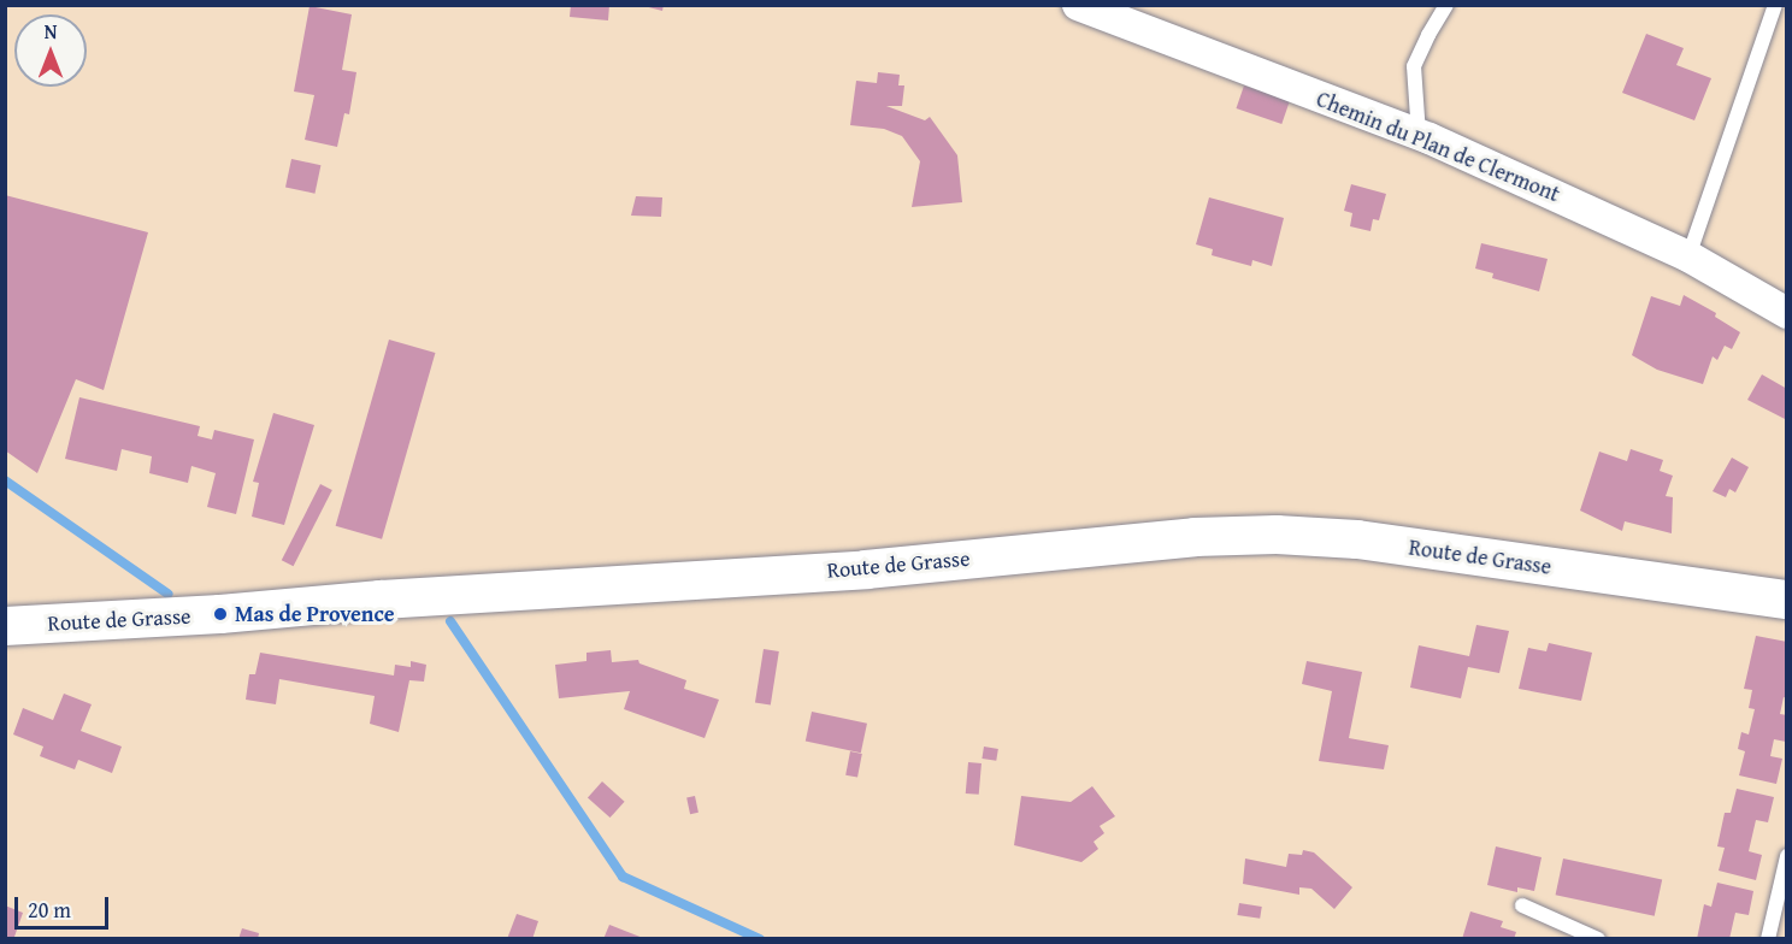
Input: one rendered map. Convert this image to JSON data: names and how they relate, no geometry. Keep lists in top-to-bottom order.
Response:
{
  "streets": {
    "street": ["Chemin du Plan de Clermont", "Route de Grasse"]
  },
  "places": ["Mas de Provence"],
  "scale_bar": "20 m",
  "north": "top"
}
